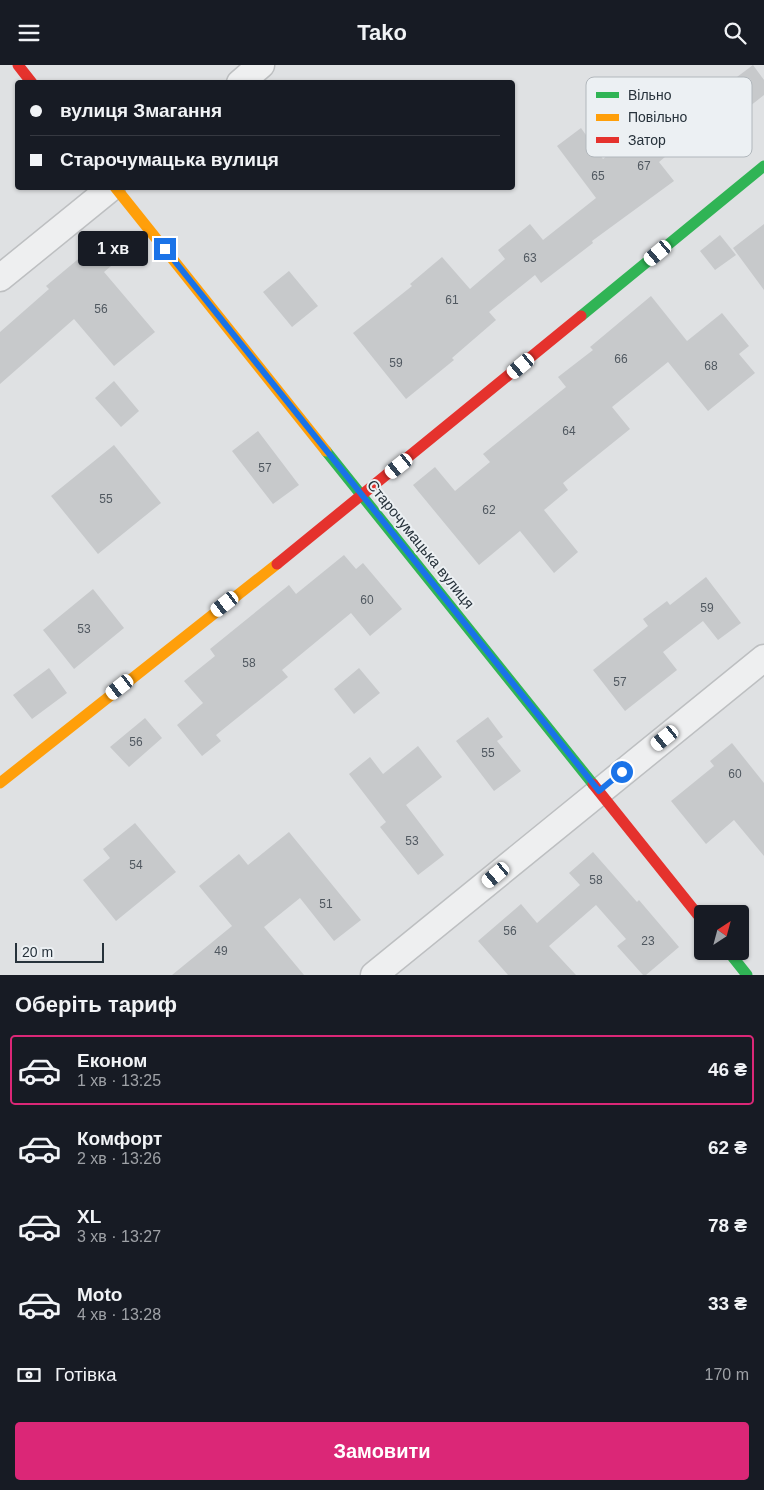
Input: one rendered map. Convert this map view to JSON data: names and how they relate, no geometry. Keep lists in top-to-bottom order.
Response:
{
  "streets": {
    "street": ["Старочумацька вулиця"]
  },
  "house_numbers": [
    "67",
    "65",
    "63",
    "61",
    "56",
    "66",
    "59",
    "68",
    "64",
    "57",
    "55",
    "62",
    "60",
    "59",
    "53",
    "58",
    "57",
    "56",
    "55",
    "60",
    "53",
    "54",
    "58",
    "51",
    "56",
    "23",
    "49"
  ],
  "legend": ["Вільно", "Повільно", "Затор"],
  "scale_bar": "20 m",
  "north": "top right",
  "page": {
    "header": "Tako",
    "banner": ["вулиця Змагання", "Старочумацька вулиця"],
    "bubble": "1 хв",
    "scale": "20 m",
    "heading": "Оберіть тариф",
    "list": [
      {
        "name": "Економ",
        "note": "1 хв · 13:25",
        "value": "46 ₴"
      },
      {
        "name": "Комфорт",
        "note": "2 хв · 13:26",
        "value": "62 ₴"
      },
      {
        "name": "XL",
        "note": "3 хв · 13:27",
        "value": "78 ₴"
      },
      {
        "name": "Moto",
        "note": "4 хв · 13:28",
        "value": "33 ₴"
      }
    ],
    "pay": ["Готівка", "170 m"],
    "buttons": "Замовити"
  }
}
